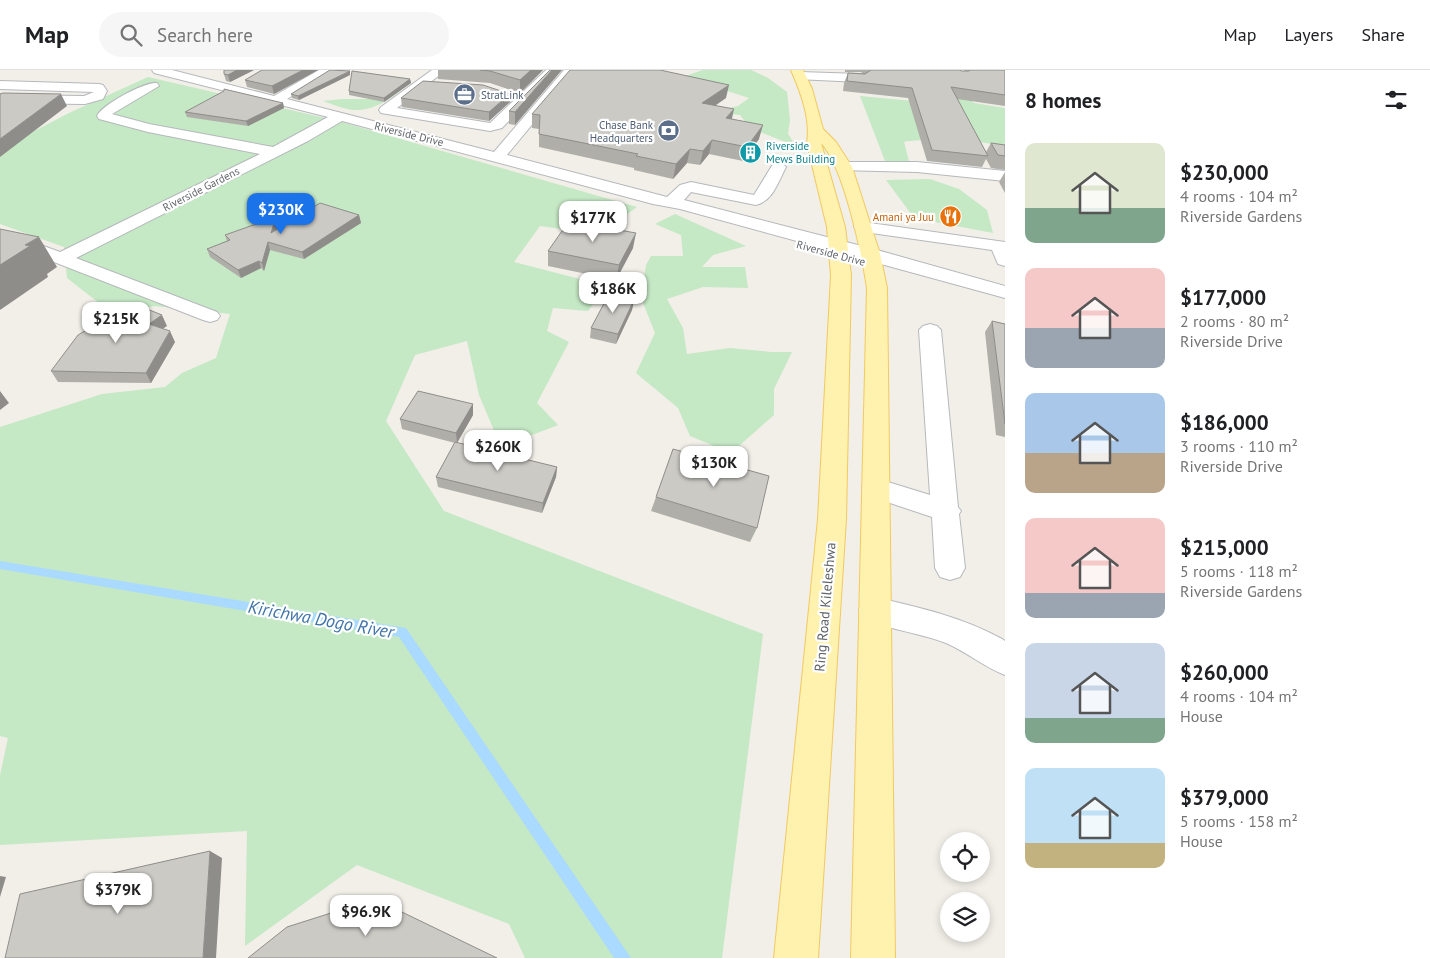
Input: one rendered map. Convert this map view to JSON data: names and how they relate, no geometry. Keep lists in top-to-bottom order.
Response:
{
  "streets": {
    "main road": ["Ring Road Kileleshwa"],
    "street": ["Riverside Drive", "Riverside Gardens"]
  },
  "crossings": [
    ["Riverside Drive", "Riverside Gardens"],
    ["Riverside Drive", "Ring Road Kileleshwa"]
  ],
  "water": ["Kirichwa Dogo River"],
  "places": {
    "office": ["StratLink"],
    "bank": ["Chase Bank Headquarters"],
    "building": ["Riverside Mews Building"],
    "restaurant": ["Amani ya Juu"]
  },
  "page": {
    "header": "Map",
    "search": "Search here",
    "nav": ["Map", "Layers", "Share"],
    "heading": "8 homes",
    "list": [
      {
        "name": "$230,000",
        "note": "4 rooms · 104 m² · Riverside Gardens"
      },
      {
        "name": "$177,000",
        "note": "2 rooms · 80 m² · Riverside Drive"
      },
      {
        "name": "$186,000",
        "note": "3 rooms · 110 m² · Riverside Drive"
      },
      {
        "name": "$215,000",
        "note": "5 rooms · 118 m² · Riverside Gardens"
      },
      {
        "name": "$260,000",
        "note": "4 rooms · 104 m² · House"
      },
      {
        "name": "$379,000",
        "note": "5 rooms · 158 m² · House"
      }
    ],
    "price": [
      "$230K",
      "$177K",
      "$186K",
      "$215K",
      "$260K",
      "$130K",
      "$379K",
      "$96.9K"
    ]
  }
}
